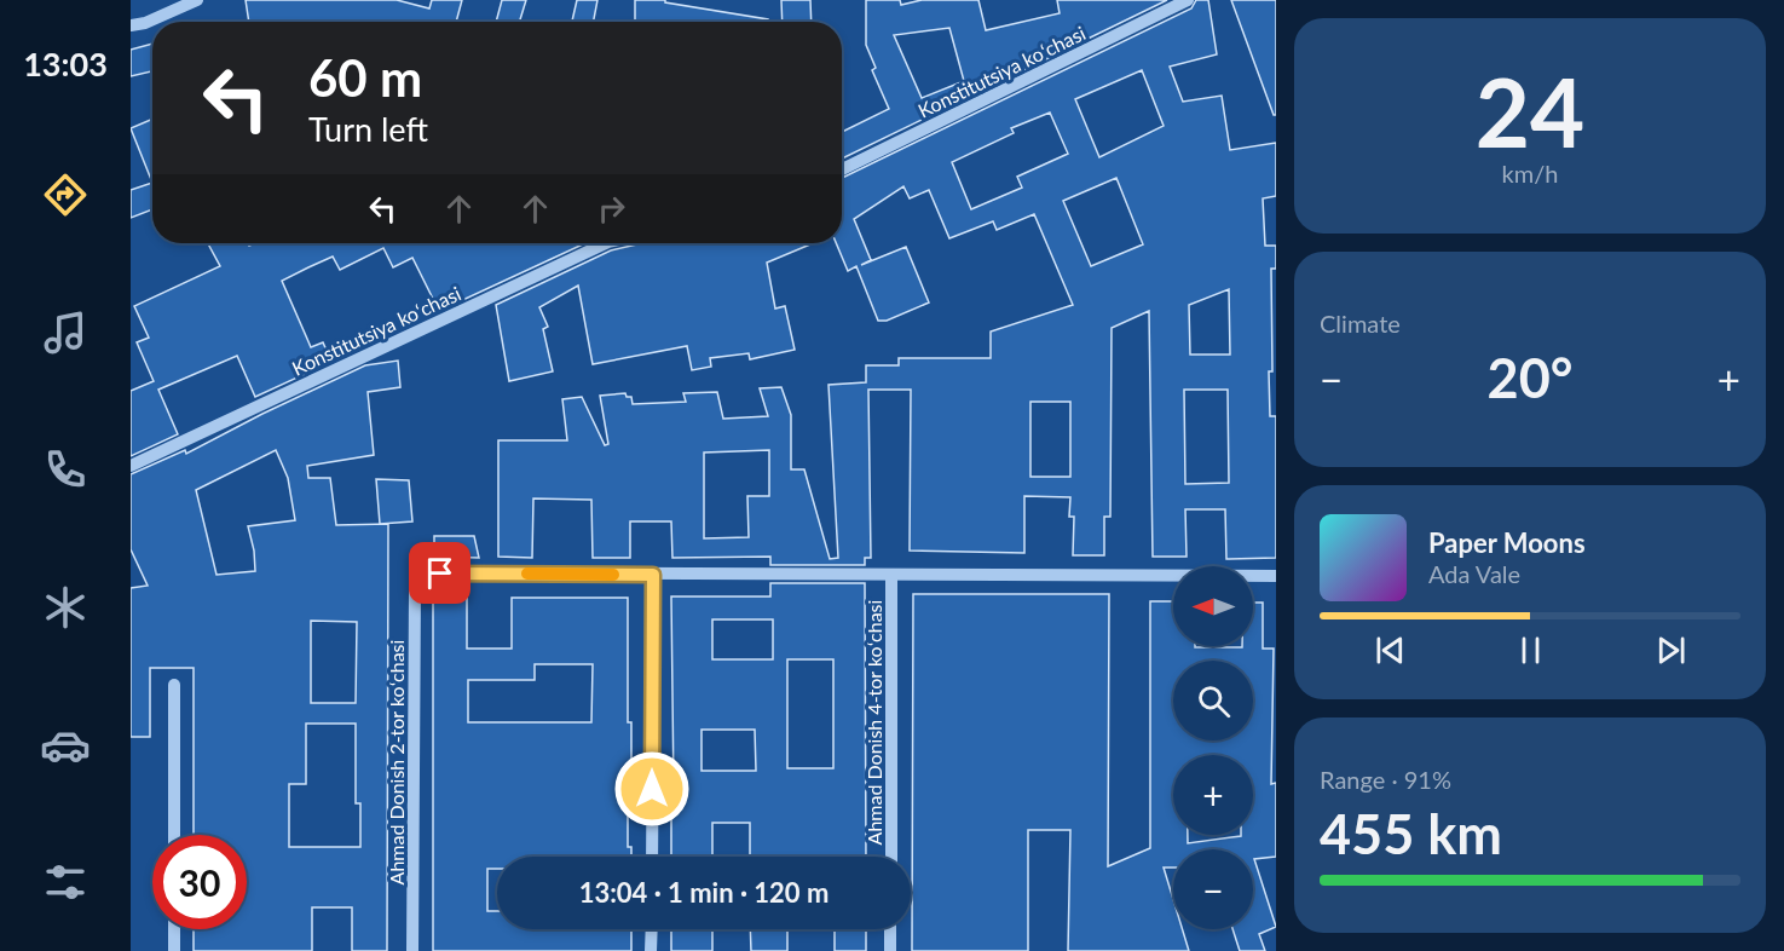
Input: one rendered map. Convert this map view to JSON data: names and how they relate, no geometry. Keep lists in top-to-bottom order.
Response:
{
  "streets": {
    "street": ["Konstitutsiya koʻchasi", "Ahmad Donish 4-tor koʻchasi", "Ahmad Donish 2-tor koʻchasi"]
  },
  "north": "left",
  "page": {
    "tabs": "13:03",
    "tile": [
      ["24", "km/h"],
      "Climate",
      ["Range · 91%", "455 km"]
    ],
    "turn": ["60 m", "Turn left"],
    "heat": ["−", "20°", "+"],
    "song": ["Paper Moons", "Ada Vale"],
    "map_buttons": ["+", "−"],
    "limit": "30",
    "trip": "13:04 · 1 min · 120 m"
  }
}
